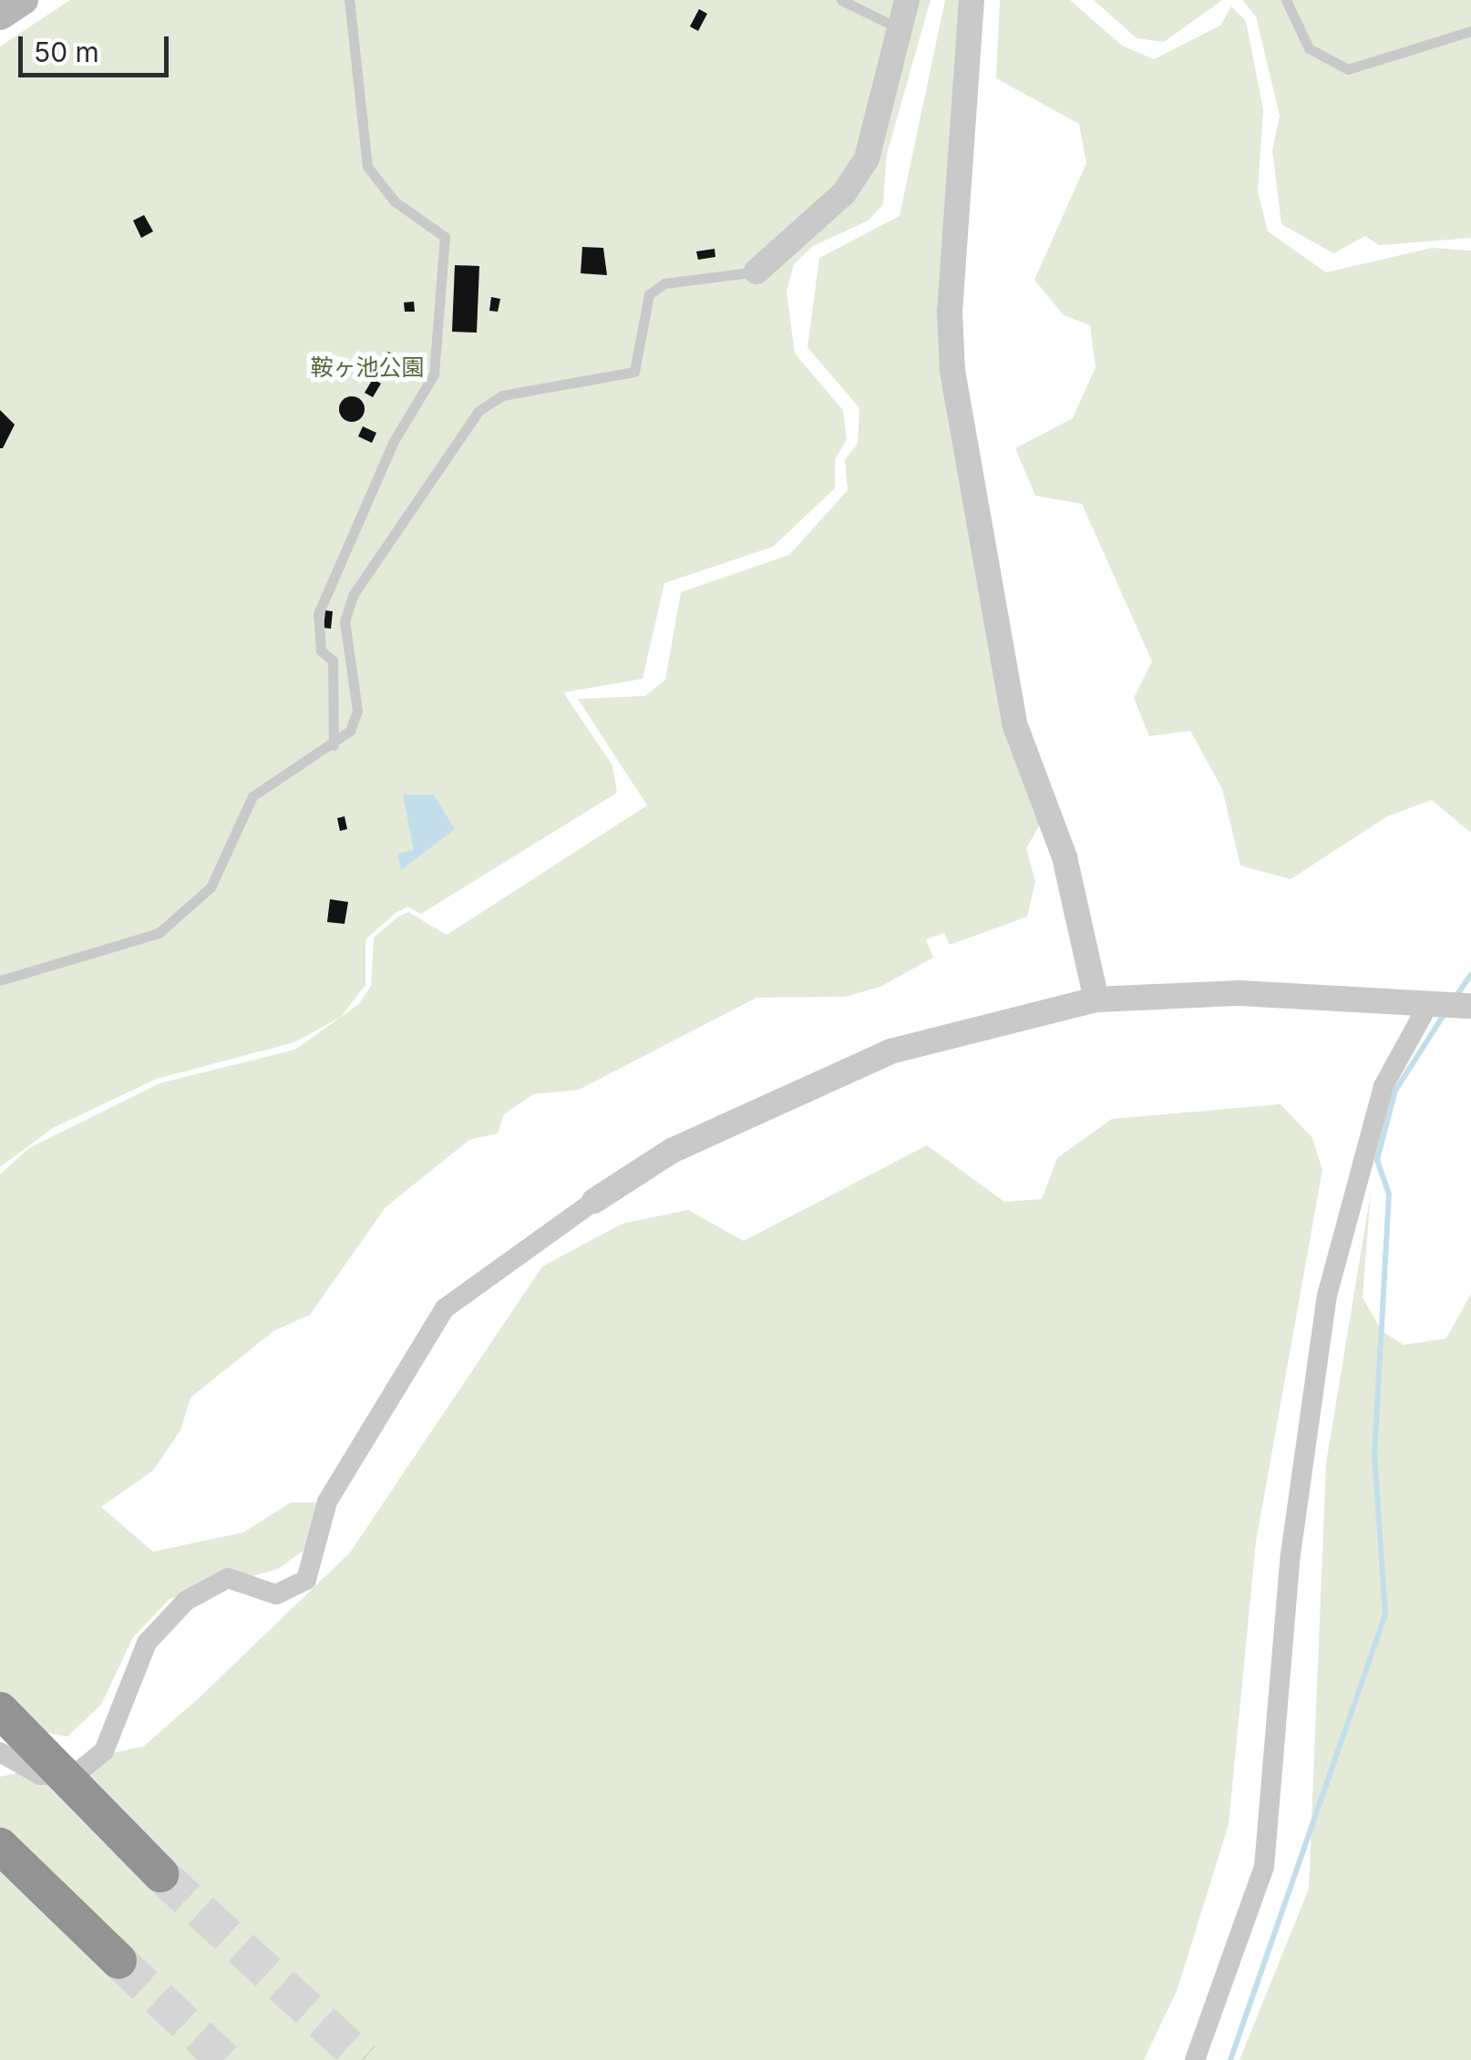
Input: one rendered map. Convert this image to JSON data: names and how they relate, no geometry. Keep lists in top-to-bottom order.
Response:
{
  "parks": ["鞍ヶ池公園"],
  "scale_bar": "50 m"
}
